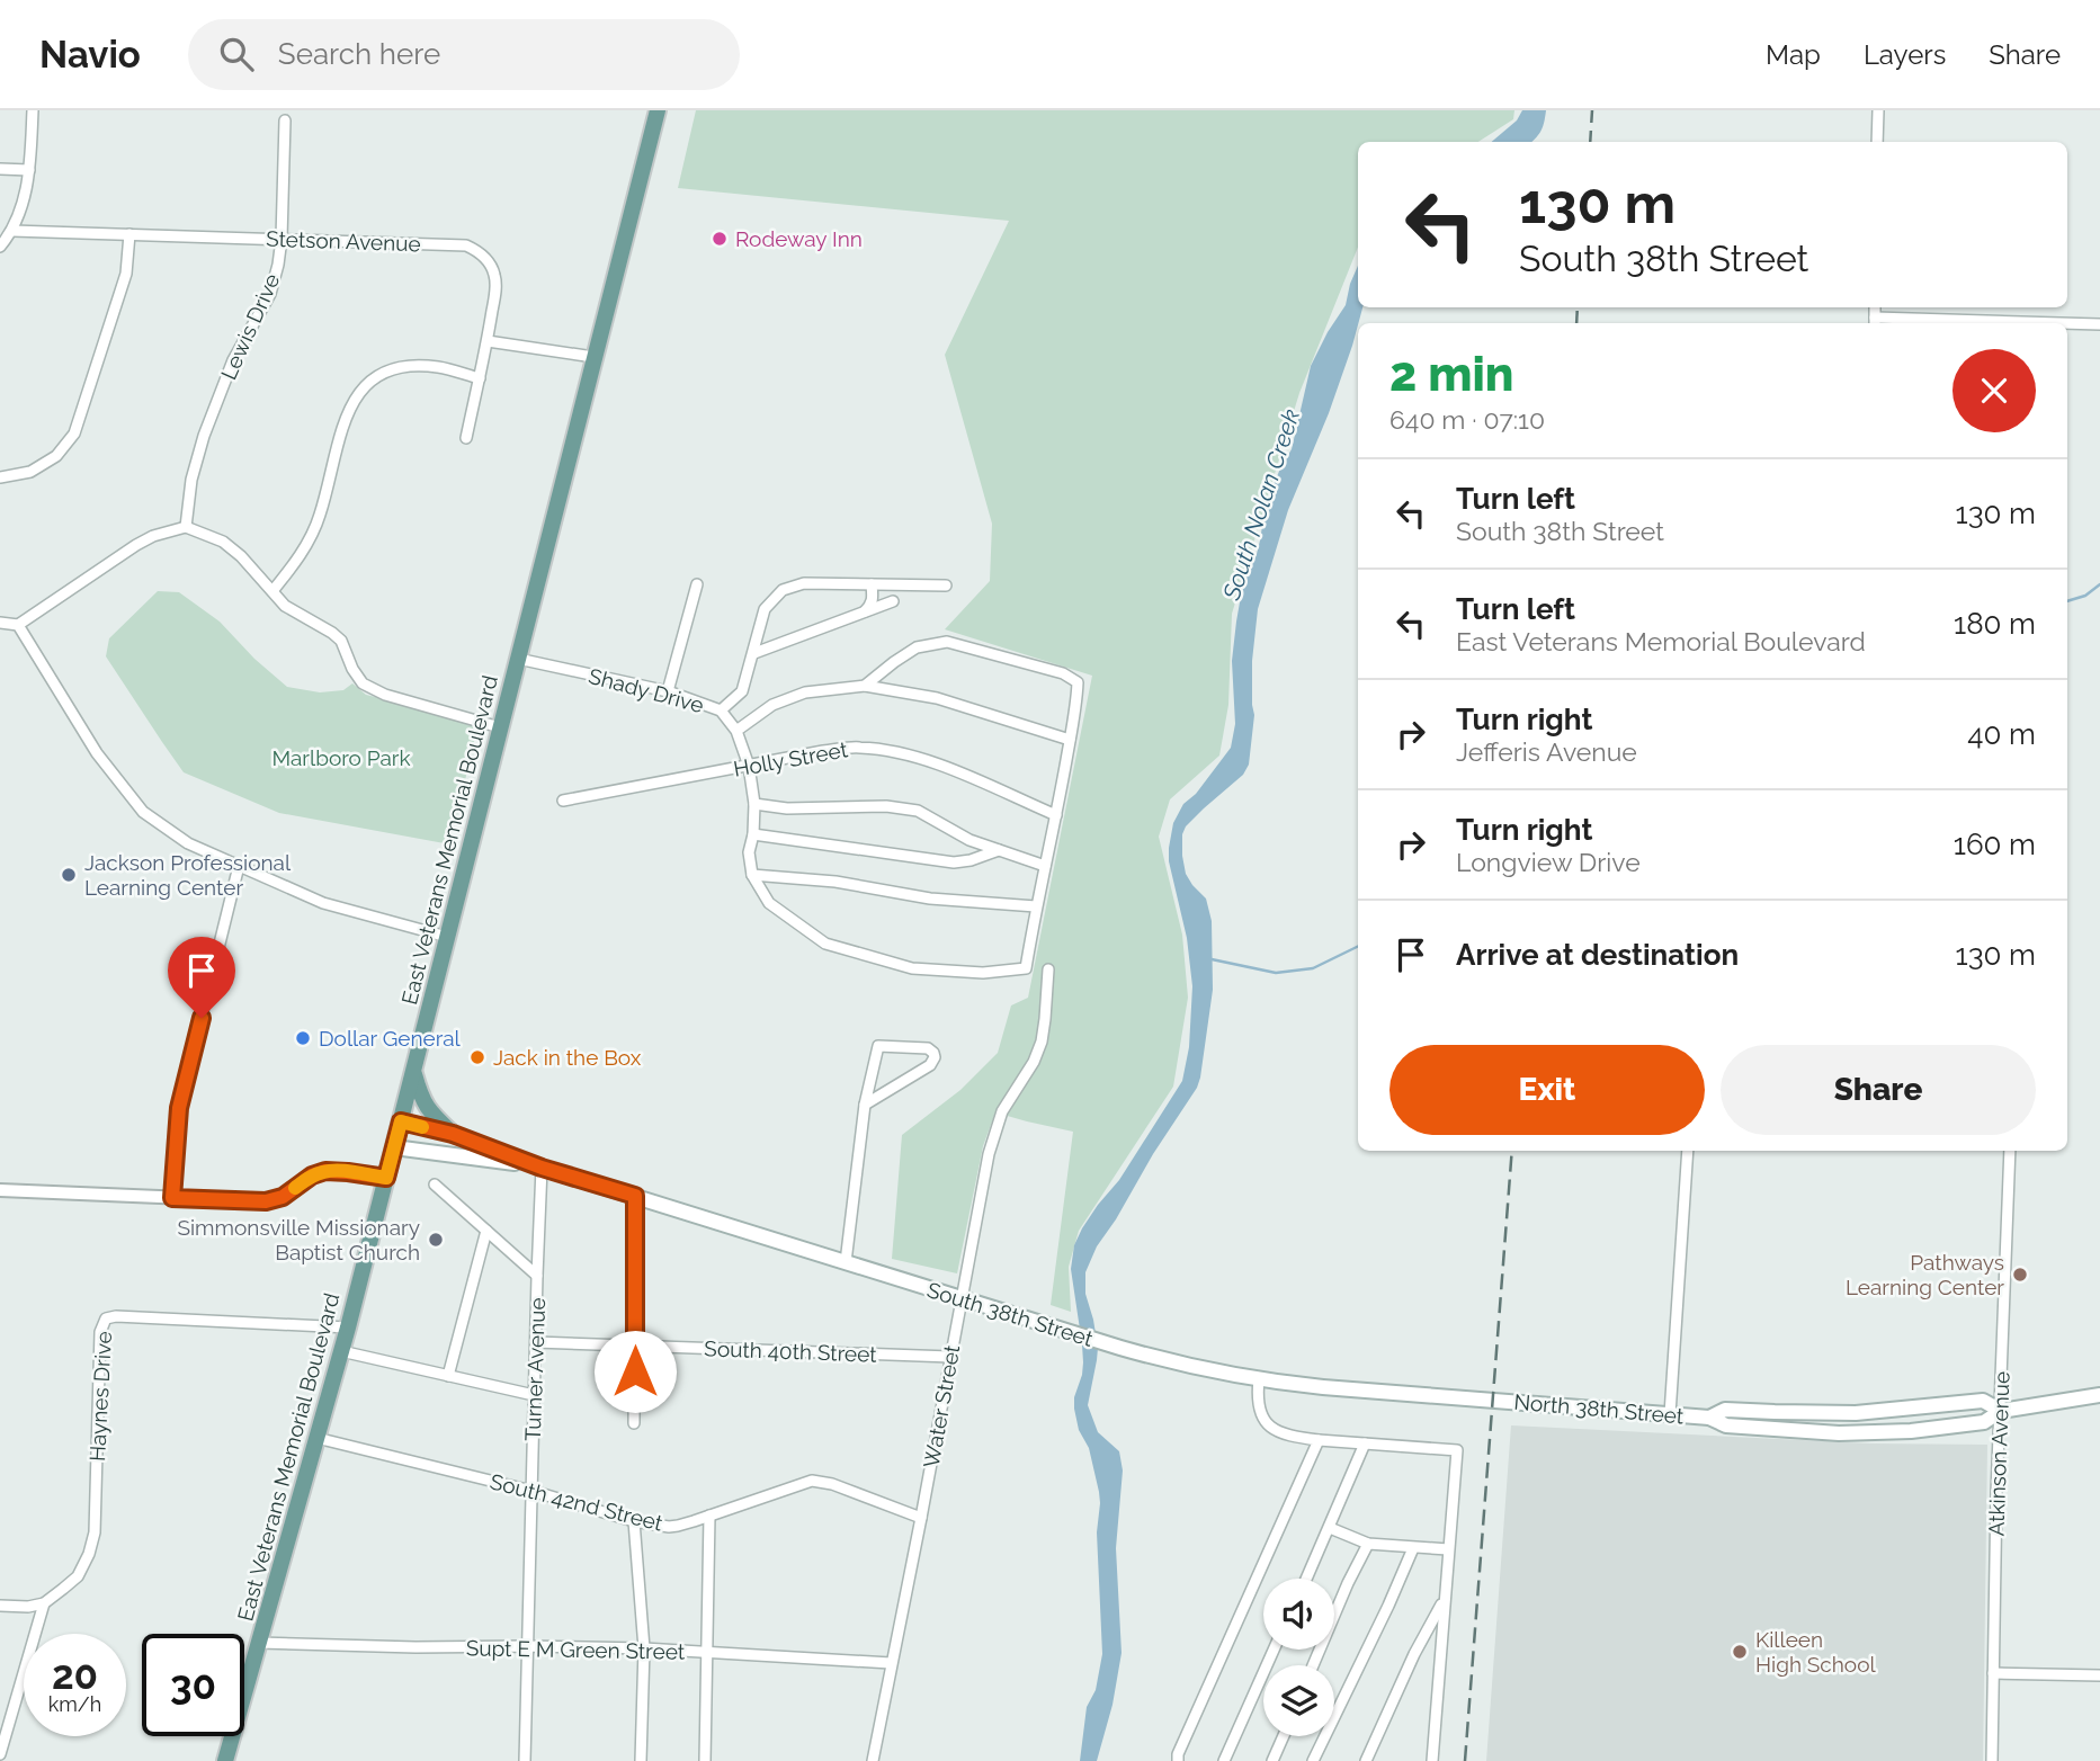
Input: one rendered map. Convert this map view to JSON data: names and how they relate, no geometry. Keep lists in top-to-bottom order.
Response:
{
  "streets": {
    "main road": ["East Veterans Memorial Boulevard", "South 38th Street", "North 38th Street"],
    "street": [
      "Stetson Avenue",
      "Lewis Drive",
      "Shady Drive",
      "Holly Street",
      "South 40th Street",
      "Turner Avenue",
      "Haynes Drive",
      "Water Street",
      "Atkinson Avenue",
      "South 42nd Street",
      "Supt E M Green Street"
    ]
  },
  "crossings": [
    ["Stetson Avenue", "Lewis Drive"],
    ["Shady Drive", "Holly Street"],
    ["Shady Drive", "East Veterans Memorial Boulevard"],
    ["East Veterans Memorial Boulevard", "South 38th Street"],
    ["East Veterans Memorial Boulevard", "Haynes Drive"],
    ["East Veterans Memorial Boulevard", "South 42nd Street"],
    ["East Veterans Memorial Boulevard", "Supt E M Green Street"],
    ["South 38th Street", "Turner Avenue"],
    ["South 38th Street", "Water Street"],
    ["South 38th Street", "North 38th Street"],
    ["South 40th Street", "Turner Avenue"],
    ["South 40th Street", "Water Street"],
    ["Turner Avenue", "South 42nd Street"],
    ["Turner Avenue", "Supt E M Green Street"],
    ["Water Street", "South 42nd Street"],
    ["Water Street", "Supt E M Green Street"],
    ["North 38th Street", "Atkinson Avenue"]
  ],
  "water": ["South Nolan Creek"],
  "parks": ["Marlboro Park"],
  "places": [
    "Rodeway Inn",
    "Jackson Professional Learning Center",
    "Dollar General",
    "Jack in the Box",
    "Simmonsville Missionary Baptist Church",
    "Pathways Learning Center",
    "Killeen High School"
  ],
  "page": {
    "header": "Navio",
    "search": "Search here",
    "nav": ["Map", "Layers", "Share"],
    "turn": ["130 m", "South 38th Street"],
    "heading": ["2 min", "640 m · 07:10"],
    "list": [
      {
        "name": "Turn left",
        "note": "South 38th Street",
        "value": "130 m"
      },
      {
        "name": "Turn left",
        "note": "East Veterans Memorial Boulevard",
        "value": "180 m"
      },
      {
        "name": "Turn right",
        "note": "Jefferis Avenue",
        "value": "40 m"
      },
      {
        "name": "Turn right",
        "note": "Longview Drive",
        "value": "160 m"
      },
      {
        "name": "Arrive at destination",
        "value": "130 m"
      }
    ],
    "buttons": ["Exit", "Share"],
    "speed": "20 km/h",
    "limit": "30"
  }
}
